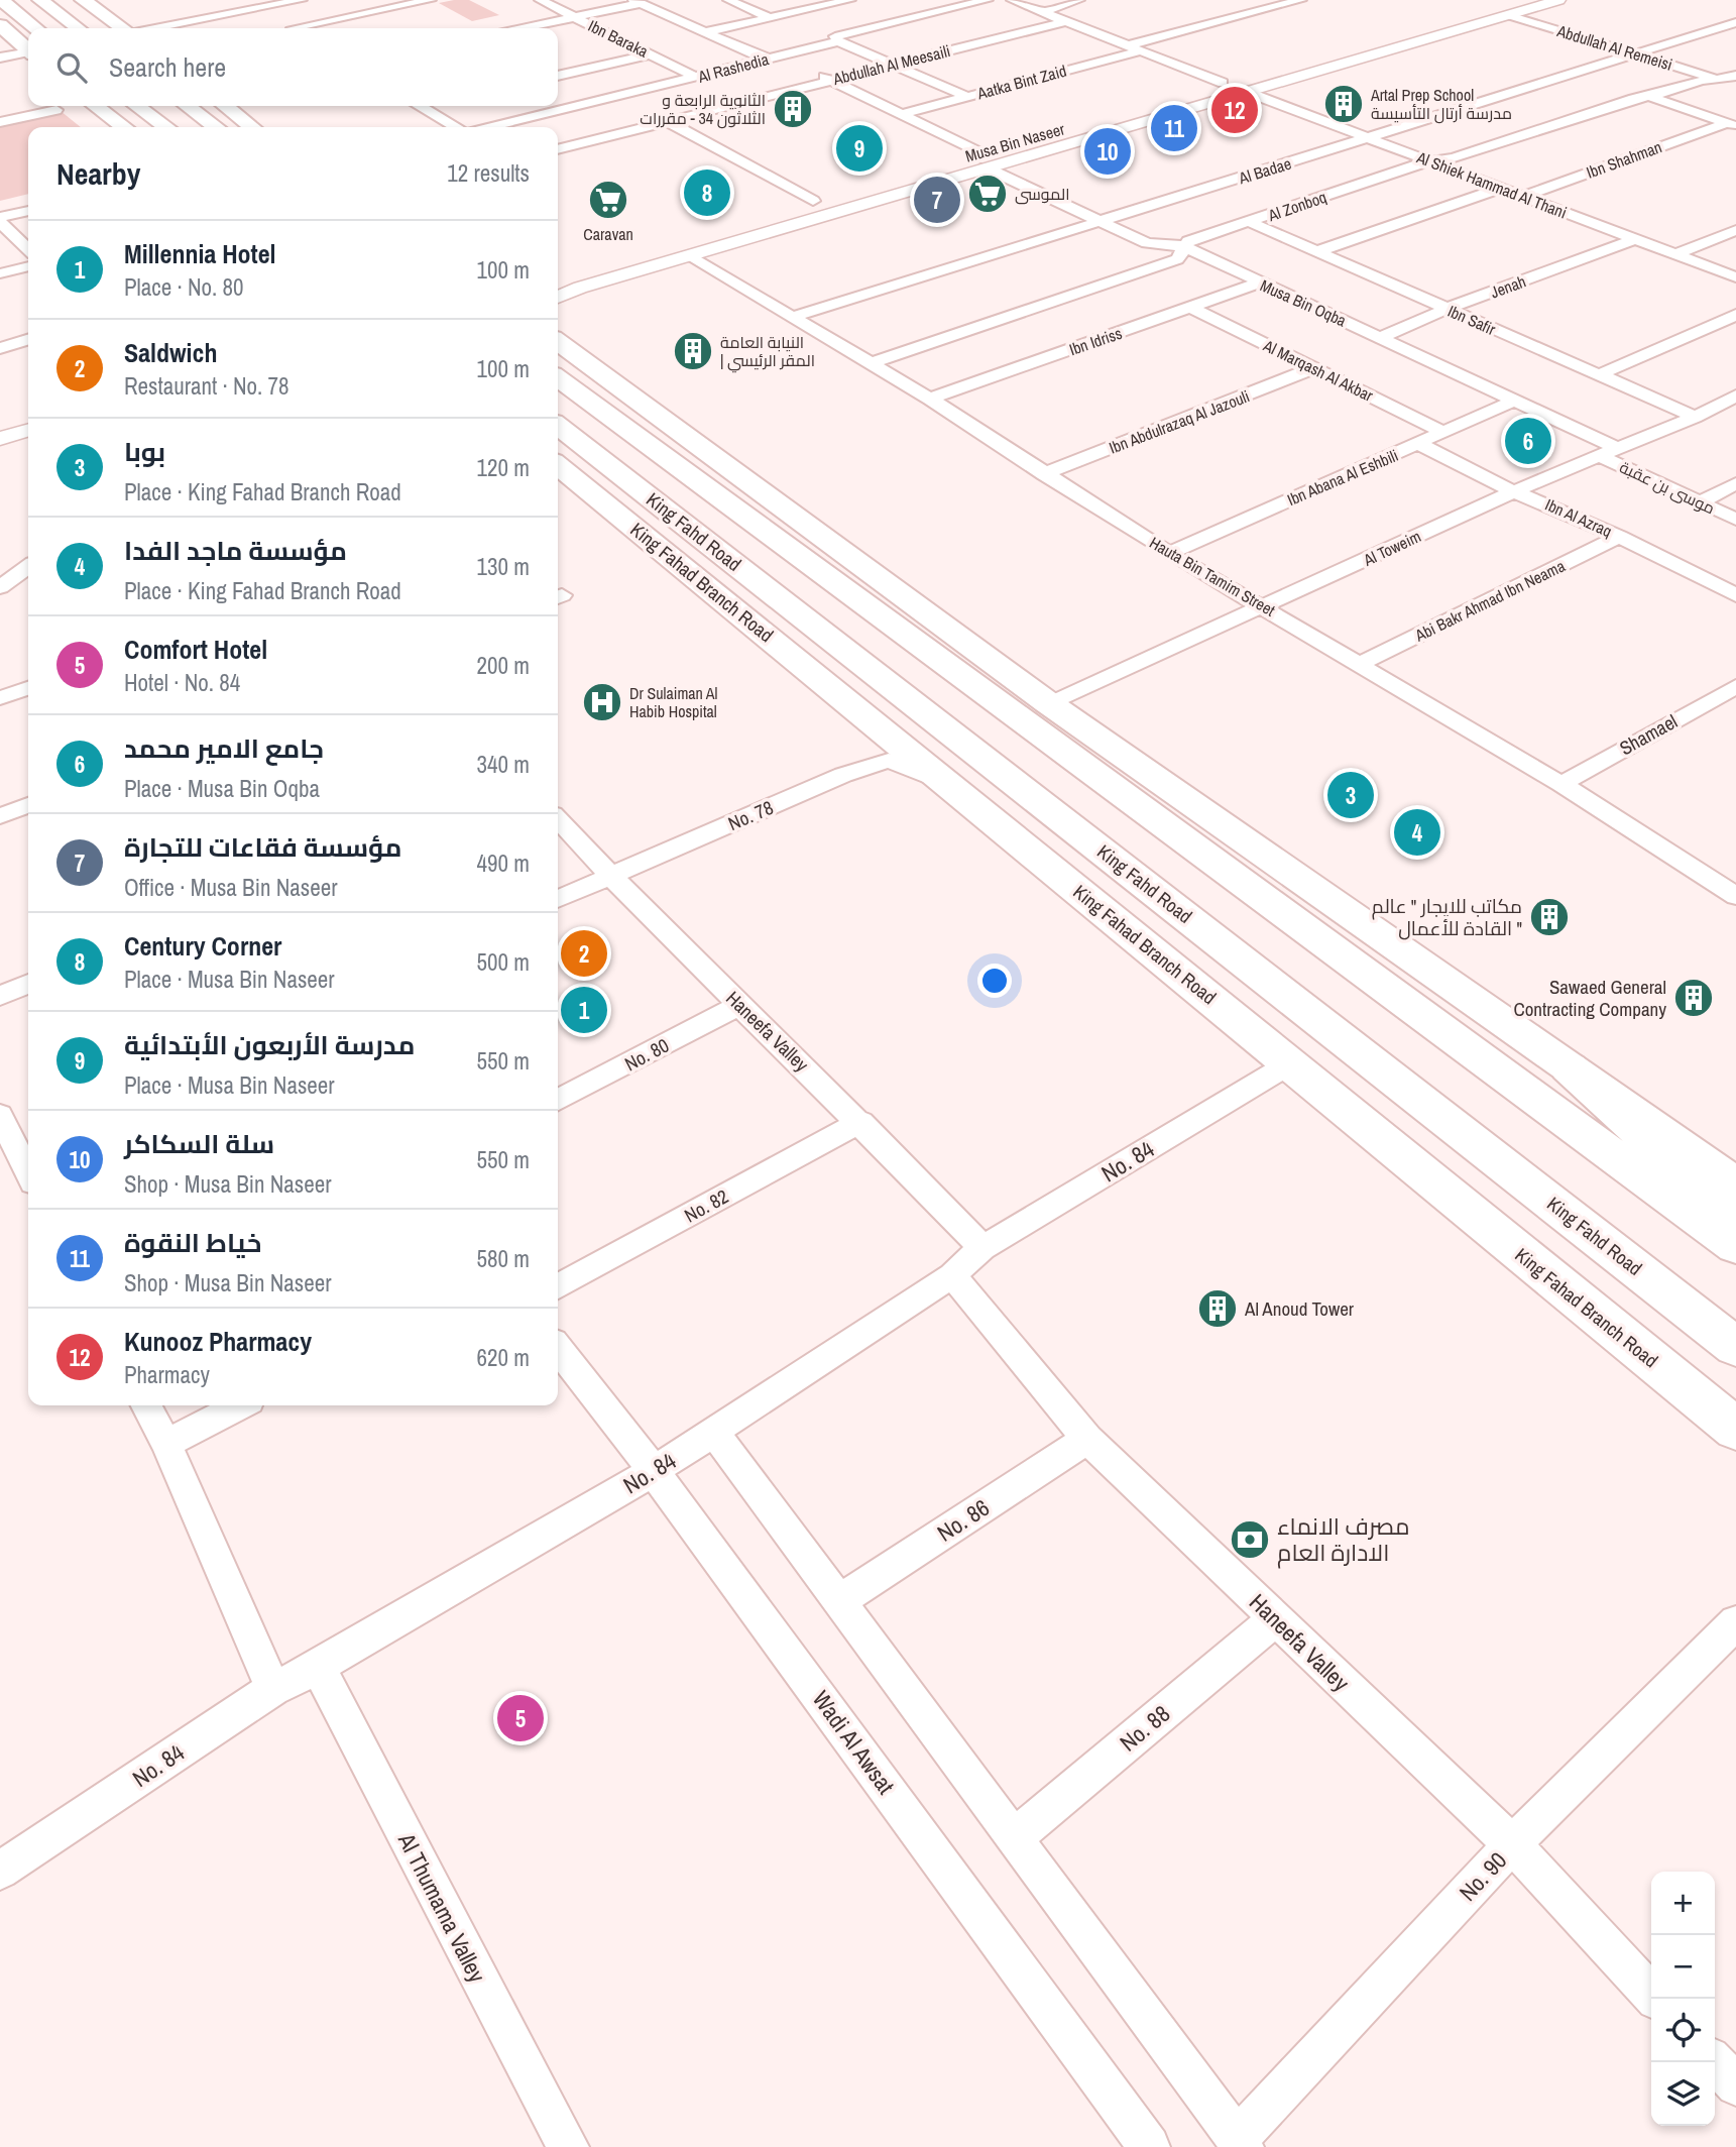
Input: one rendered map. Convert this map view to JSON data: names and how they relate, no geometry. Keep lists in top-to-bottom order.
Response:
{
  "streets": {
    "main road": ["King Fahd Road", "King Fahad Branch Road"],
    "street": [
      "Ibn Baraka",
      "Abdullah Al Remeisi",
      "Abdullah Al Meesaili",
      "Al Rashedia",
      "Aatka Bint Zaid",
      "Musa Bin Naseer",
      "Ibn Shahman",
      "Al Badae",
      "Al Shiek Hammad Al Thani",
      "Al Zonboq",
      "Jenah",
      "Musa Bin Oqba",
      "Ibn Safir",
      "Ibn Idriss",
      "Al Marqash Al Akbar",
      "Ibn Abdulrazaq Al Jazouli",
      "Ibn Abana Al Eshbili",
      "موسى بن عقبة",
      "Ibn Al Azraq",
      "Al Toweim",
      "Hauta Bin Tamim Street",
      "Abi Bakr Ahmad Ibn Neama",
      "Shamael",
      "No. 78",
      "Haneefa Valley",
      "No. 80",
      "No. 84",
      "No. 82",
      "No. 86",
      "No. 88",
      "Wadi Al Awsat",
      "No. 90",
      "Al Thumama Valley"
    ]
  },
  "crossings": [
    ["Ibn Baraka", "Al Rashedia"],
    ["Abdullah Al Remeisi", "Al Badae"],
    ["Abdullah Al Remeisi", "Al Zonboq"],
    ["Abdullah Al Meesaili", "Musa Bin Oqba"],
    ["Al Rashedia", "Musa Bin Oqba"],
    ["Aatka Bint Zaid", "Musa Bin Oqba"],
    ["Musa Bin Naseer", "Musa Bin Oqba"],
    ["Ibn Shahman", "Al Shiek Hammad Al Thani"],
    ["Al Badae", "Al Shiek Hammad Al Thani"],
    ["Al Badae", "Musa Bin Oqba"],
    ["Al Badae", "Hauta Bin Tamim Street"],
    ["Al Shiek Hammad Al Thani", "Al Zonboq"],
    ["Al Shiek Hammad Al Thani", "Jenah"],
    ["Al Zonboq", "Musa Bin Oqba"],
    ["Al Zonboq", "Ibn Safir"],
    ["Al Zonboq", "Hauta Bin Tamim Street"],
    ["Jenah", "Musa Bin Oqba"],
    ["Jenah", "Ibn Safir"],
    ["Musa Bin Oqba", "Ibn Idriss"],
    ["Musa Bin Oqba", "Ibn Abana Al Eshbili"],
    ["Musa Bin Oqba", "Al Toweim"],
    ["Ibn Safir", "Al Toweim"],
    ["Ibn Idriss", "Al Marqash Al Akbar"],
    ["Ibn Idriss", "Hauta Bin Tamim Street"],
    ["Al Marqash Al Akbar", "Ibn Abdulrazaq Al Jazouli"],
    ["Al Marqash Al Akbar", "Ibn Abana Al Eshbili"],
    ["Ibn Abdulrazaq Al Jazouli", "Hauta Bin Tamim Street"],
    ["Ibn Abana Al Eshbili", "Ibn Al Azraq"],
    ["Ibn Abana Al Eshbili", "Hauta Bin Tamim Street"],
    ["موسى بن عقبة", "Al Toweim"],
    ["Ibn Al Azraq", "Al Toweim"],
    ["Ibn Al Azraq", "Abi Bakr Ahmad Ibn Neama"],
    ["Al Toweim", "Hauta Bin Tamim Street"],
    ["Hauta Bin Tamim Street", "Abi Bakr Ahmad Ibn Neama"],
    ["Hauta Bin Tamim Street", "Shamael"],
    ["King Fahad Branch Road", "No. 78"],
    ["King Fahad Branch Road", "No. 84"],
    ["No. 78", "Haneefa Valley"],
    ["Haneefa Valley", "No. 80"],
    ["Haneefa Valley", "No. 84"],
    ["Haneefa Valley", "No. 82"],
    ["Haneefa Valley", "No. 86"],
    ["Haneefa Valley", "No. 88"],
    ["Haneefa Valley", "No. 90"],
    ["No. 84", "Wadi Al Awsat"],
    ["No. 84", "Al Thumama Valley"]
  ],
  "places": {
    "building": [
      "Artal Prep School مدرسة أرتال التأسيسة",
      "الثانوية الرابعة و الثلاثون 34 - مقررات",
      "النيابة العامة | المقر الرئيسي",
      "مكاتب للايجار \" عالم القادة للأعمال \"",
      "Sawaed General Contracting Company",
      "Al Anoud Tower"
    ],
    "supermarket": ["الموسى", "Caravan"],
    "hospital": ["Dr Sulaiman Al Habib Hospital"],
    "bank": ["مصرف الانماء الادارة العام"]
  },
  "page": {
    "search": "Search here",
    "pins": [
      "12",
      "11",
      "9",
      "10",
      "8",
      "7",
      "6",
      "3",
      "4",
      "2",
      "1",
      "5"
    ],
    "heading": ["Nearby", "12 results"],
    "list": [
      {
        "mark": "1",
        "name": "Millennia Hotel",
        "note": "Place · No. 80",
        "value": "100 m"
      },
      {
        "mark": "2",
        "name": "Saldwich",
        "note": "Restaurant · No. 78",
        "value": "100 m"
      },
      {
        "mark": "3",
        "name": "بوبا",
        "note": "Place · King Fahad Branch Road",
        "value": "120 m"
      },
      {
        "mark": "4",
        "name": "مؤسسة ماجد الفدا",
        "note": "Place · King Fahad Branch Road",
        "value": "130 m"
      },
      {
        "mark": "5",
        "name": "Comfort Hotel",
        "note": "Hotel · No. 84",
        "value": "200 m"
      },
      {
        "mark": "6",
        "name": "جامع الامير محمد",
        "note": "Place · Musa Bin Oqba",
        "value": "340 m"
      },
      {
        "mark": "7",
        "name": "مؤسسة فقاعات للتجارة",
        "note": "Office · Musa Bin Naseer",
        "value": "490 m"
      },
      {
        "mark": "8",
        "name": "Century Corner",
        "note": "Place · Musa Bin Naseer",
        "value": "500 m"
      },
      {
        "mark": "9",
        "name": "مدرسة الأربعون الأبتدائية",
        "note": "Place · Musa Bin Naseer",
        "value": "550 m"
      },
      {
        "mark": "10",
        "name": "سلة السكاكر",
        "note": "Shop · Musa Bin Naseer",
        "value": "550 m"
      },
      {
        "mark": "11",
        "name": "خياط النقوة",
        "note": "Shop · Musa Bin Naseer",
        "value": "580 m"
      },
      {
        "mark": "12",
        "name": "Kunooz Pharmacy",
        "note": "Pharmacy",
        "value": "620 m"
      }
    ],
    "map_buttons": ["+", "−"]
  }
}
